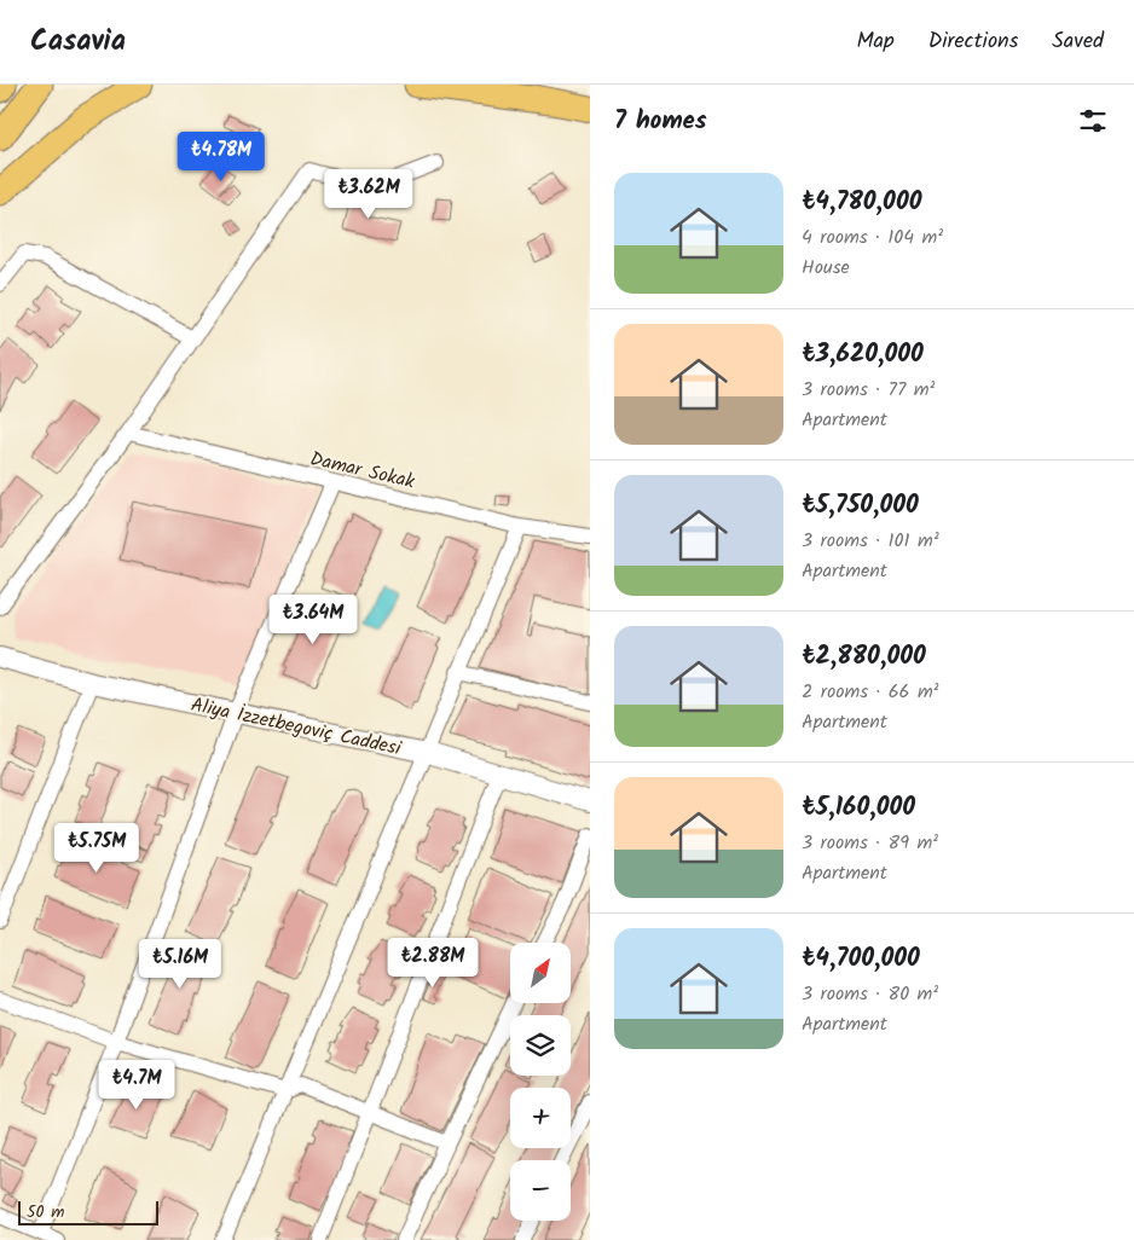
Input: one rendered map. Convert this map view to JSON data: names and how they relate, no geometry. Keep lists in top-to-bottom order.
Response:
{
  "streets": {
    "street": ["Damar Sokak", "Aliya İzzetbegoviç Caddesi"]
  },
  "scale_bar": "50 m",
  "north": "top right",
  "page": {
    "header": "Casavia",
    "nav": ["Map", "Directions", "Saved"],
    "heading": "7 homes",
    "price": [
      "₺4.78M",
      "₺3.62M",
      "₺3.64M",
      "₺5.75M",
      "₺2.88M",
      "₺5.16M",
      "₺4.7M"
    ],
    "list": [
      {
        "name": "₺4,780,000",
        "note": "4 rooms · 104 m² · House"
      },
      {
        "name": "₺3,620,000",
        "note": "3 rooms · 77 m² · Apartment"
      },
      {
        "name": "₺5,750,000",
        "note": "3 rooms · 101 m² · Apartment"
      },
      {
        "name": "₺2,880,000",
        "note": "2 rooms · 66 m² · Apartment"
      },
      {
        "name": "₺5,160,000",
        "note": "3 rooms · 89 m² · Apartment"
      },
      {
        "name": "₺4,700,000",
        "note": "3 rooms · 80 m² · Apartment"
      }
    ],
    "map_buttons": ["+", "−"],
    "scale": "50 m"
  }
}
